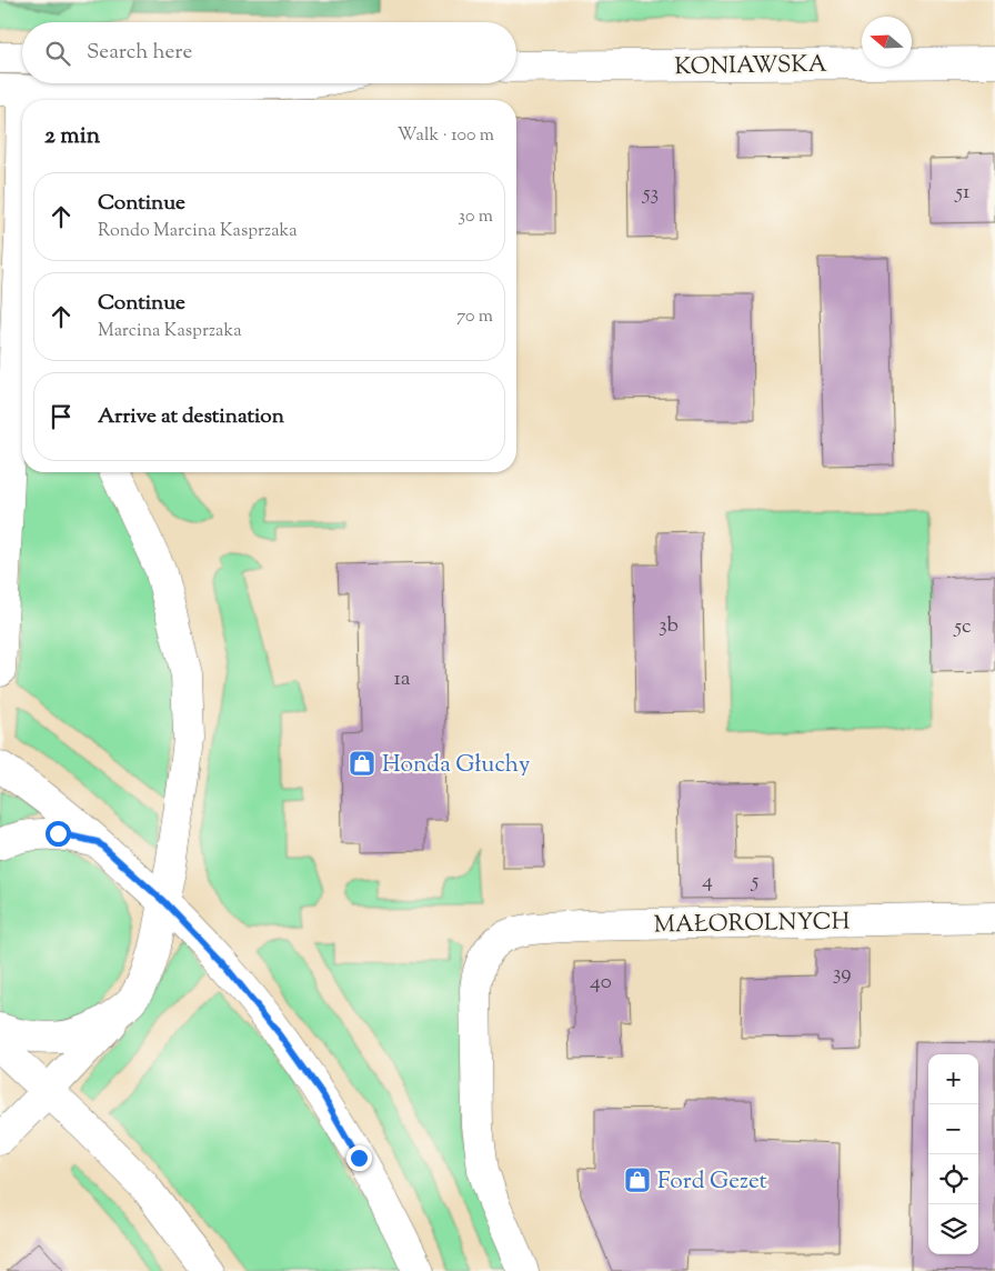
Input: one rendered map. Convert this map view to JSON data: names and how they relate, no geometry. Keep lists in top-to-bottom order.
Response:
{
  "streets": {
    "main road": ["KONIAWSKA", "MAŁOROLNYCH"]
  },
  "places": {
    "shop": ["Honda Głuchy", "Ford Gezet"]
  },
  "house_numbers": [
    "51",
    "53",
    "3b",
    "5c",
    "1a",
    "4",
    "5",
    "39",
    "40"
  ],
  "north": "left",
  "page": {
    "search": "Search here",
    "heading": ["2 min", "Walk · 100 m"],
    "list": [
      ["Continue", "Rondo Marcina Kasprzaka", "30 m"],
      ["Continue", "Marcina Kasprzaka", "70 m"],
      "Arrive at destination"
    ],
    "map_buttons": ["+", "−"]
  }
}
